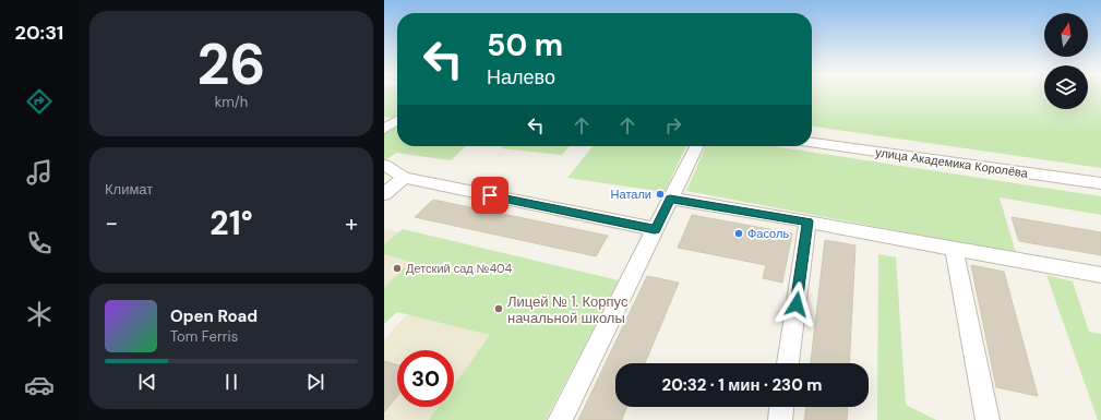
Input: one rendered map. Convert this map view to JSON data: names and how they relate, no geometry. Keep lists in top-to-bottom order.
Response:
{
  "streets": {
    "street": ["улица Академика Королёва"]
  },
  "places": [
    "Натали",
    "Фасоль",
    "Детский сад №404",
    "Лицей № 1. Корпус начальной школы"
  ],
  "north": "top",
  "page": {
    "tabs": "20:31",
    "tile": [
      ["26", "km/h"],
      "Климат"
    ],
    "turn": ["50 m", "Налево"],
    "heat": ["−", "21°", "+"],
    "song": ["Open Road", "Tom Ferris"],
    "limit": "30",
    "trip": "20:32 · 1 мин · 230 m"
  }
}
